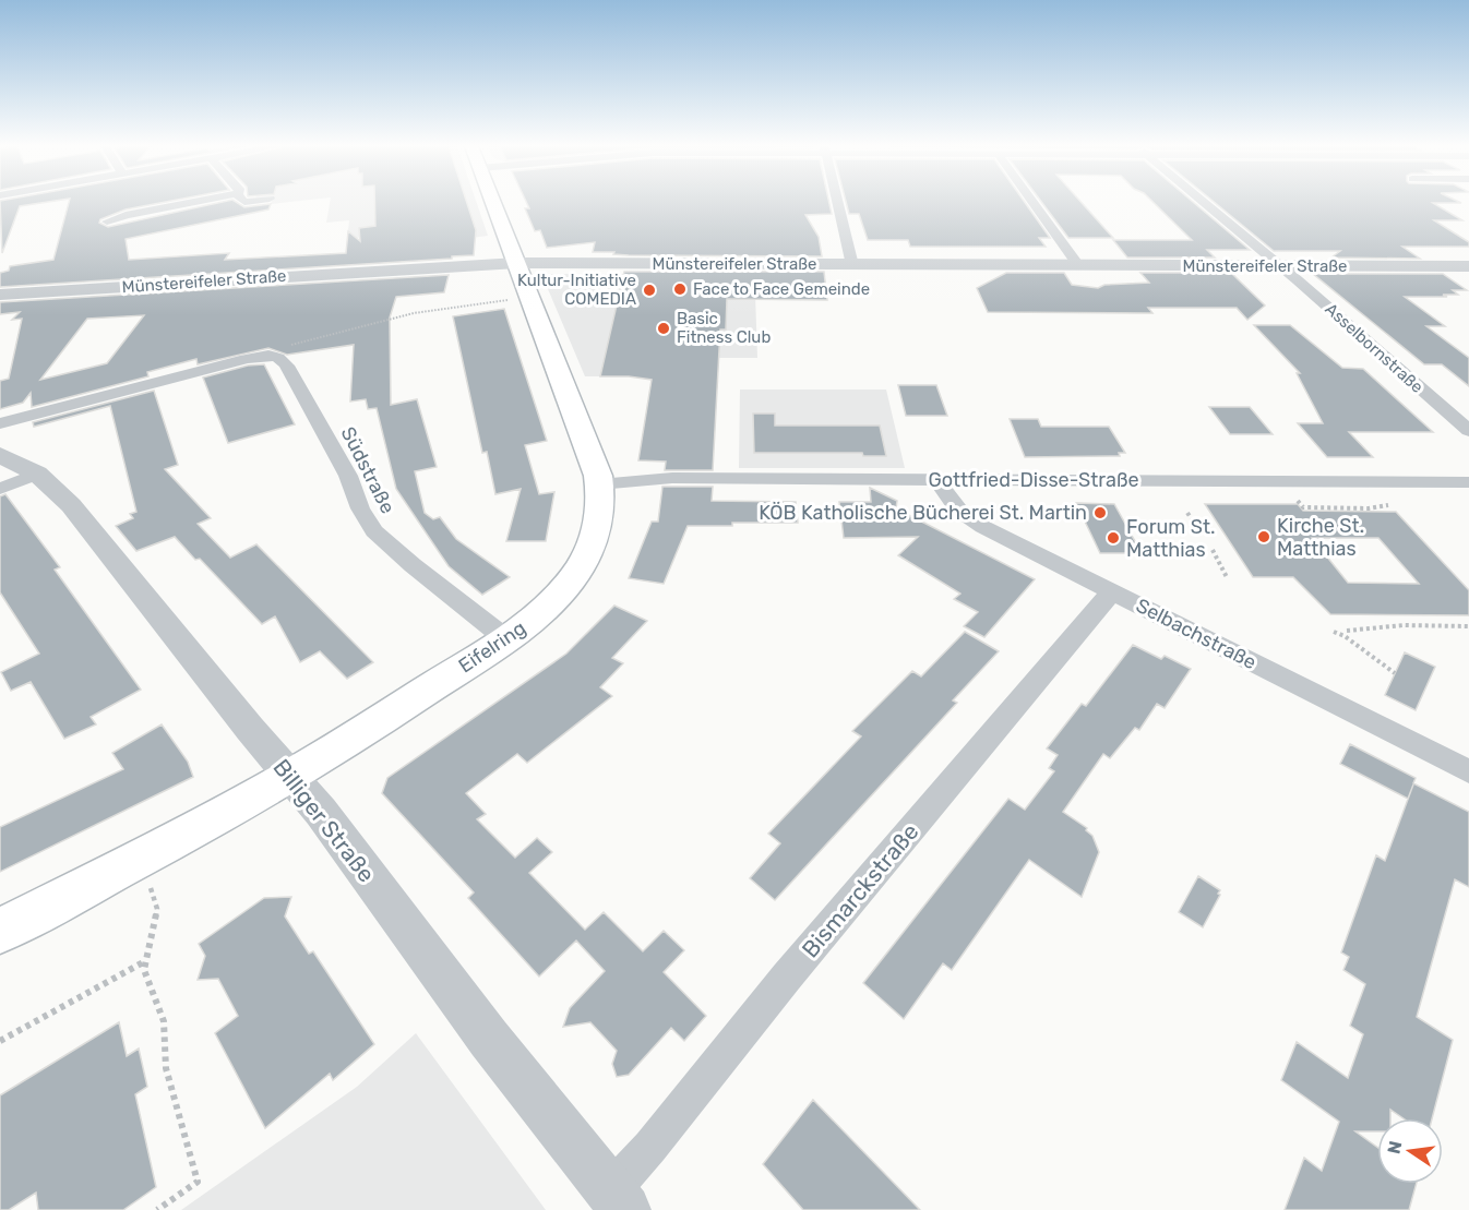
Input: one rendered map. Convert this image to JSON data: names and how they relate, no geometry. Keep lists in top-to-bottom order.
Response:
{
  "streets": {
    "main road": ["Eifelring"],
    "street": [
      "Münstereifeler Straße",
      "Asselbornstraße",
      "Südstraße",
      "Gottfried-Disse-Straße",
      "Selbachstraße",
      "Billiger Straße",
      "Bismarckstraße"
    ]
  },
  "crossings": [
    ["Münstereifeler Straße", "Asselbornstraße"],
    ["Münstereifeler Straße", "Eifelring"],
    ["Südstraße", "Eifelring"],
    ["Gottfried-Disse-Straße", "Selbachstraße"],
    ["Gottfried-Disse-Straße", "Eifelring"],
    ["Selbachstraße", "Bismarckstraße"],
    ["Eifelring", "Billiger Straße"],
    ["Billiger Straße", "Bismarckstraße"]
  ],
  "places": [
    "Face to Face Gemeinde",
    "Kultur-Initiative COMEDIA",
    "Basic Fitness Club",
    "KÖB Katholische Bücherei St. Martin",
    "Kirche St. Matthias",
    "Forum St. Matthias"
  ],
  "north": "left"
}
